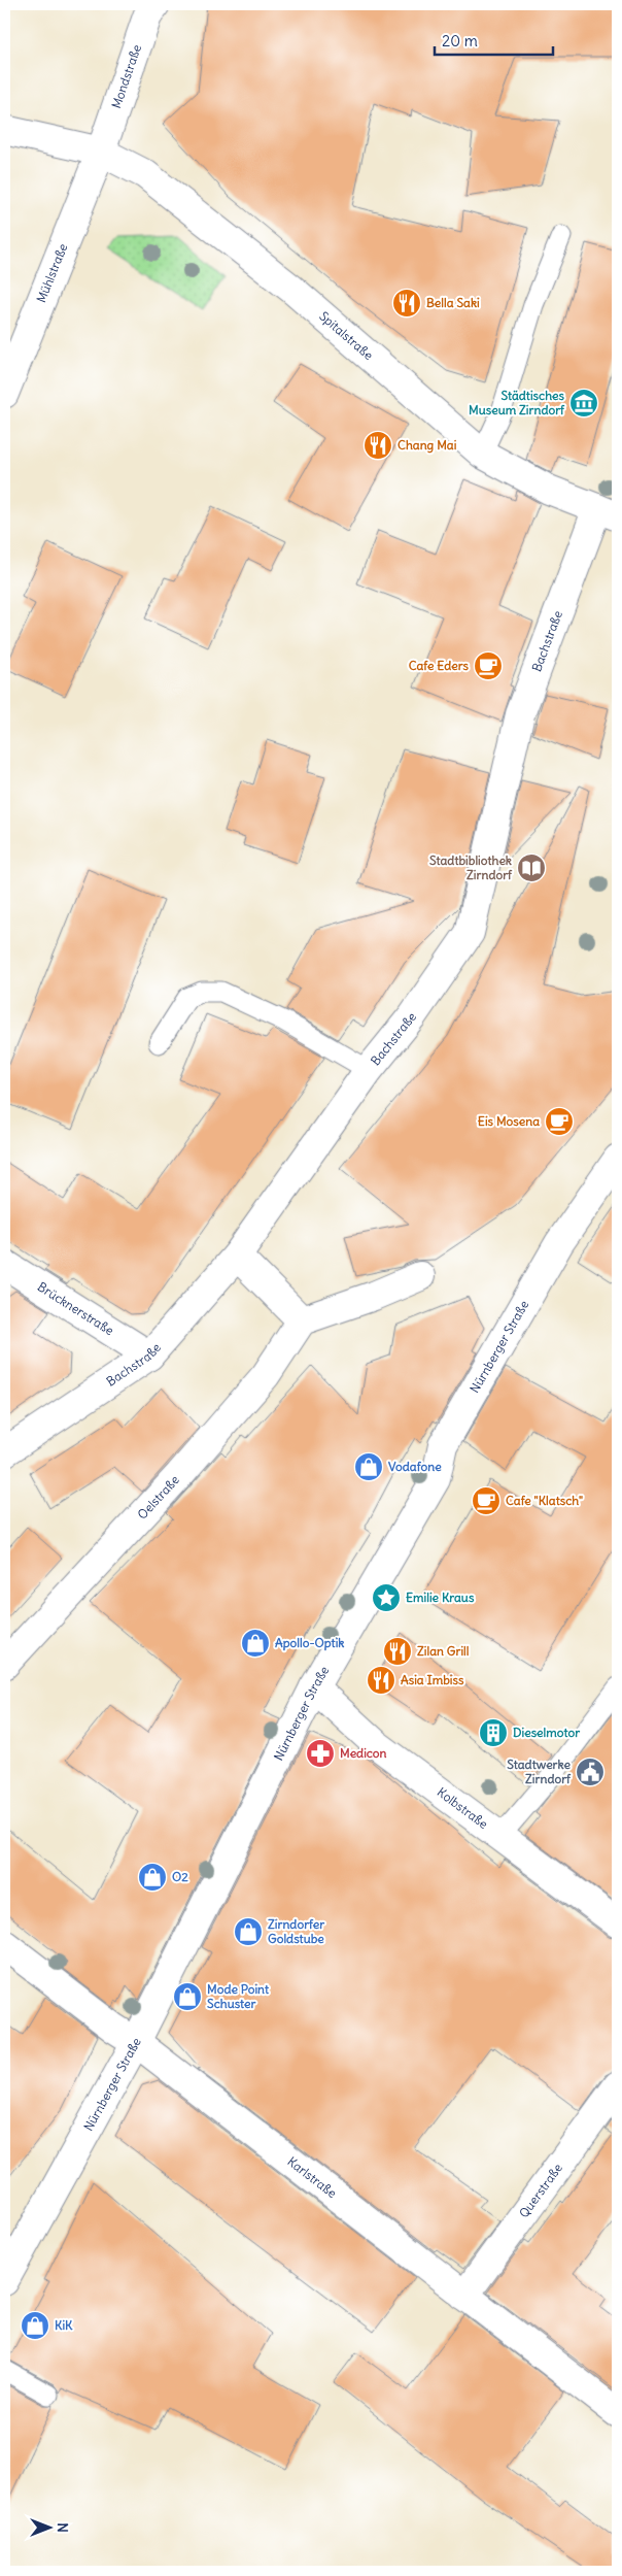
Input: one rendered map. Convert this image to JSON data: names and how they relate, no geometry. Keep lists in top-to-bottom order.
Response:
{
  "streets": {
    "street": [
      "Mondstraße",
      "Mühlstraße",
      "Spitalstraße",
      "Bachstraße",
      "Brücknerstraße",
      "Nürnberger Straße",
      "Oelstraße",
      "Kolbstraße",
      "Karlstraße",
      "Querstraße"
    ]
  },
  "crossings": [
    ["Mondstraße", "Mühlstraße"],
    ["Mondstraße", "Spitalstraße"],
    ["Mühlstraße", "Spitalstraße"],
    ["Spitalstraße", "Bachstraße"],
    ["Bachstraße", "Brücknerstraße"],
    ["Nürnberger Straße", "Kolbstraße"],
    ["Nürnberger Straße", "Karlstraße"],
    ["Karlstraße", "Querstraße"]
  ],
  "places": {
    "restaurant": [
      "Bella Saki",
      "Chang Mai",
      "Zilan Grill",
      "Asia Imbiss"
    ],
    "museum": ["Städtisches Museum Zirndorf"],
    "cafe": ["Cafe Eders", "Eis Mosena", "Cafe \"Klatsch\""],
    "library": ["Stadtbibliothek Zirndorf"],
    "shop": [
      "Vodafone",
      "Apollo-Optik",
      "O2",
      "Zirndorfer Goldstube",
      "Mode Point Schuster",
      "KiK"
    ],
    "place": ["Emilie Kraus"],
    "building": ["Dieselmotor"],
    "pharmacy": ["Medicon"],
    "public building": ["Stadtwerke Zirndorf"]
  },
  "scale_bar": "20 m",
  "north": "right"
}
